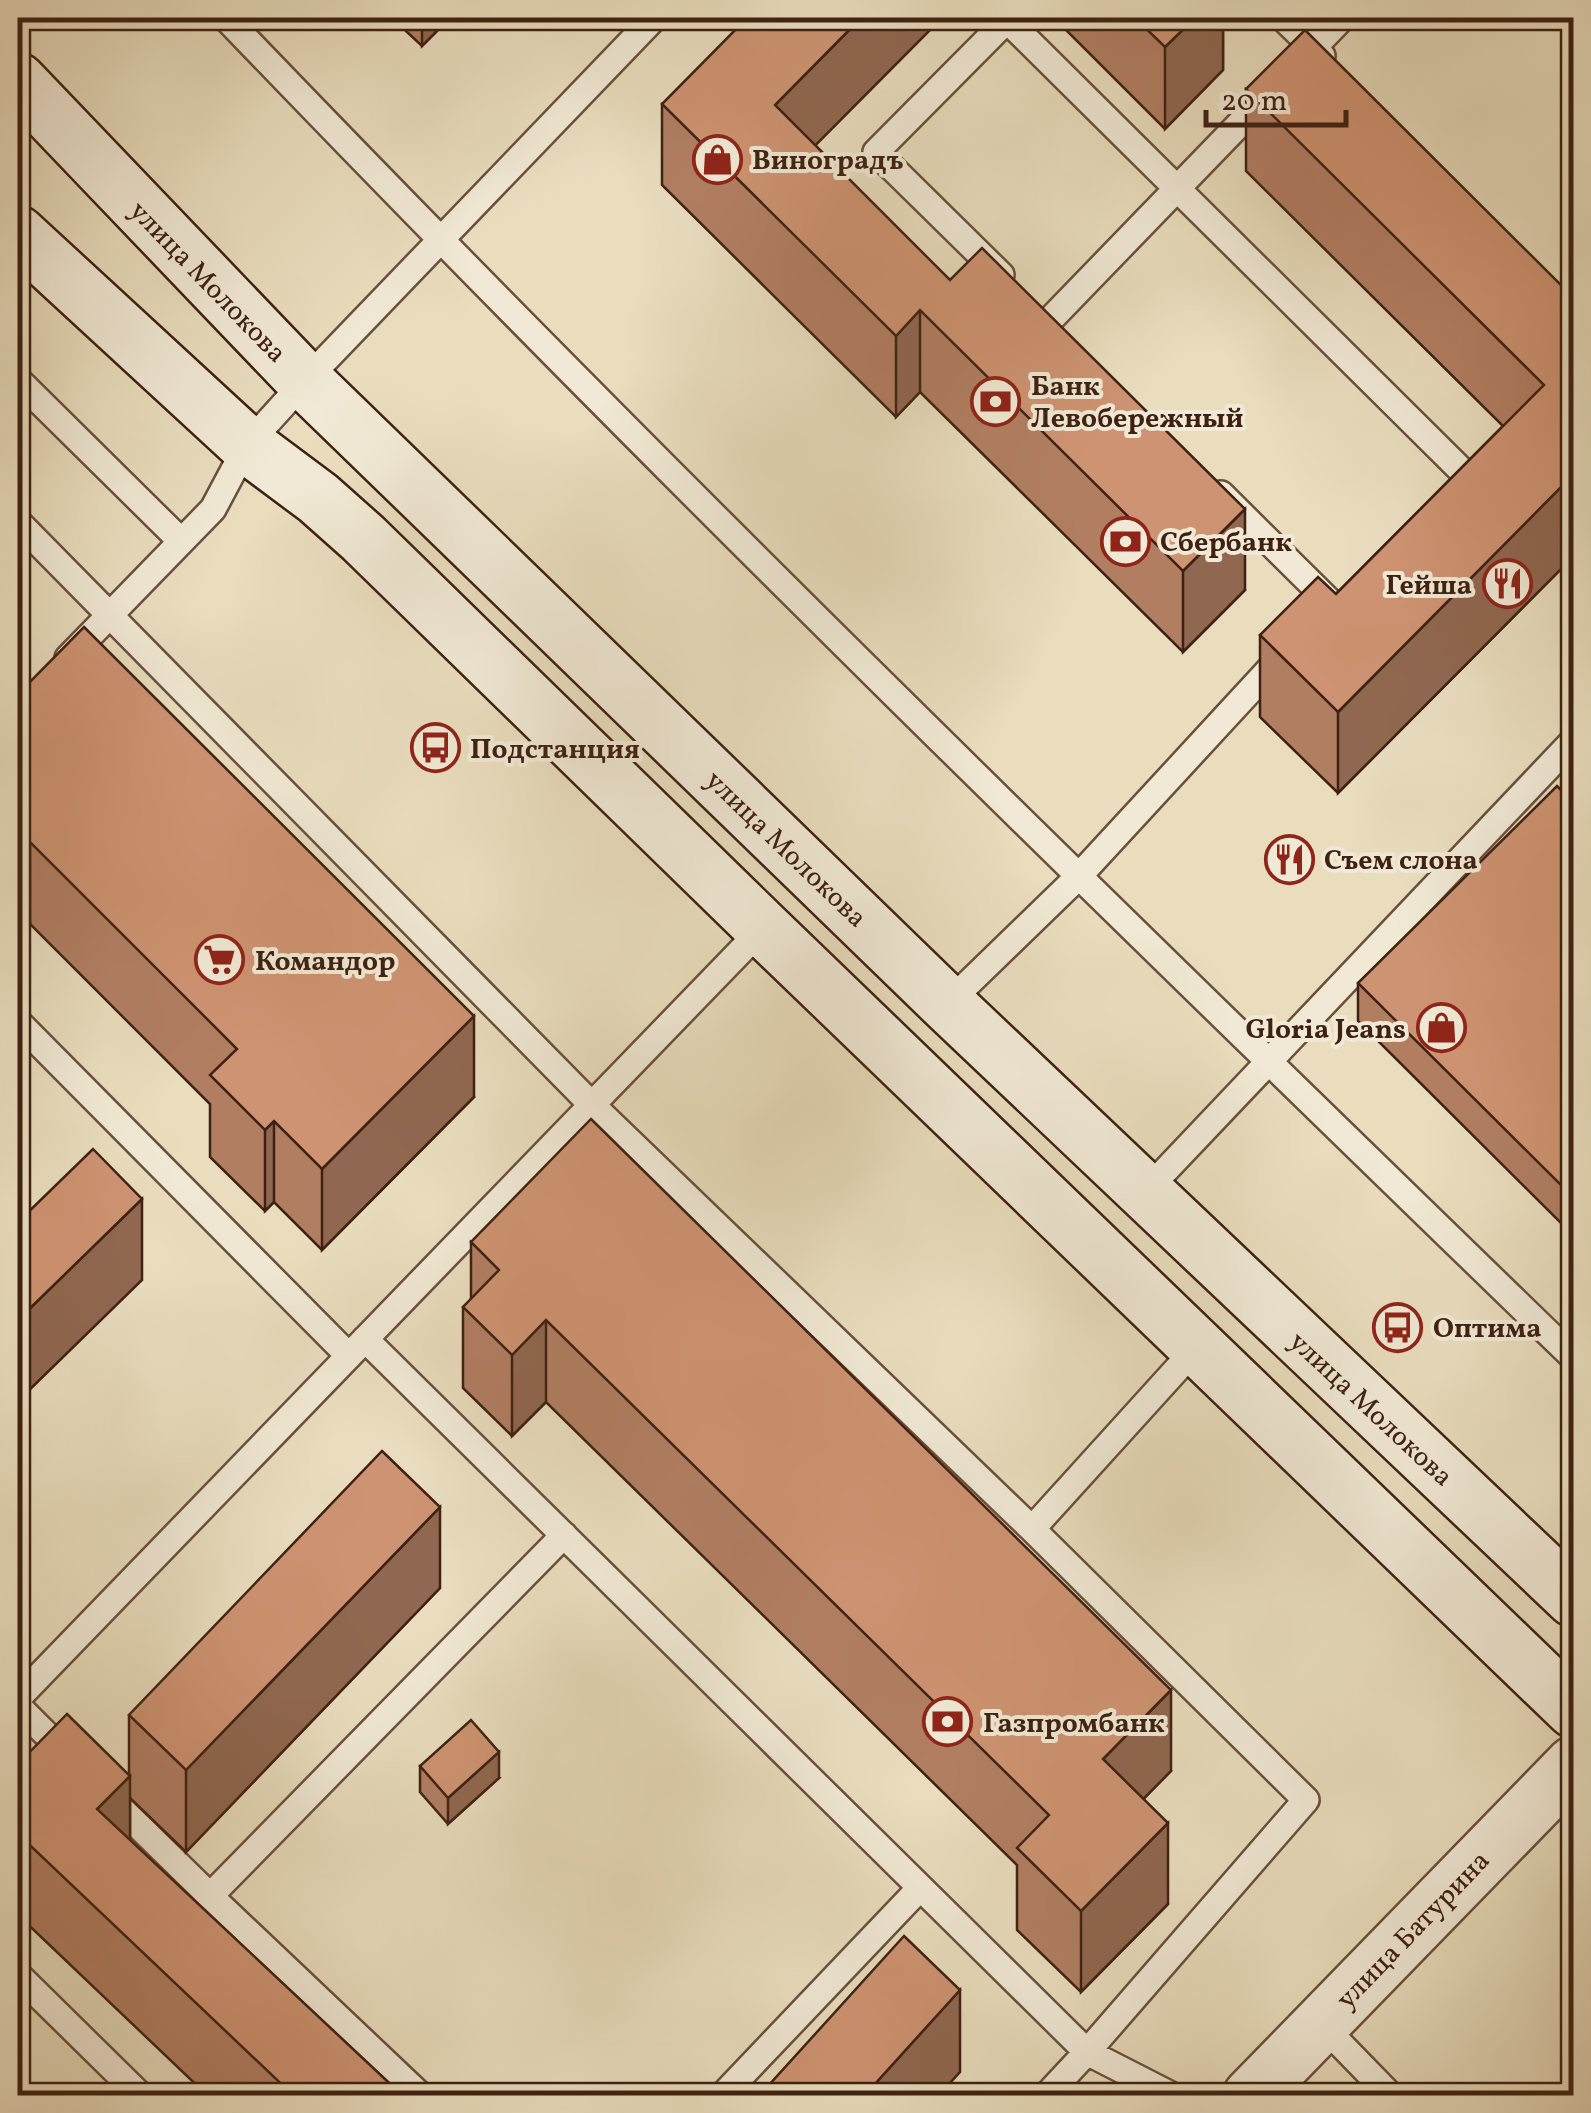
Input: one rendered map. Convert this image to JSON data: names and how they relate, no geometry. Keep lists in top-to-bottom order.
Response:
{
  "streets": {
    "main road": ["улица Молокова", "улица Батурина"]
  },
  "places": {
    "shop": ["Виноградъ", "Gloria Jeans"],
    "bank": ["Банк Левобережный", "Сбербанк", "Газпромбанк"],
    "restaurant": ["Гейша", "Съем слона"],
    "bus stop": ["Подстанция", "Оптима"],
    "supermarket": ["Командор"]
  },
  "scale_bar": "20 m"
}
